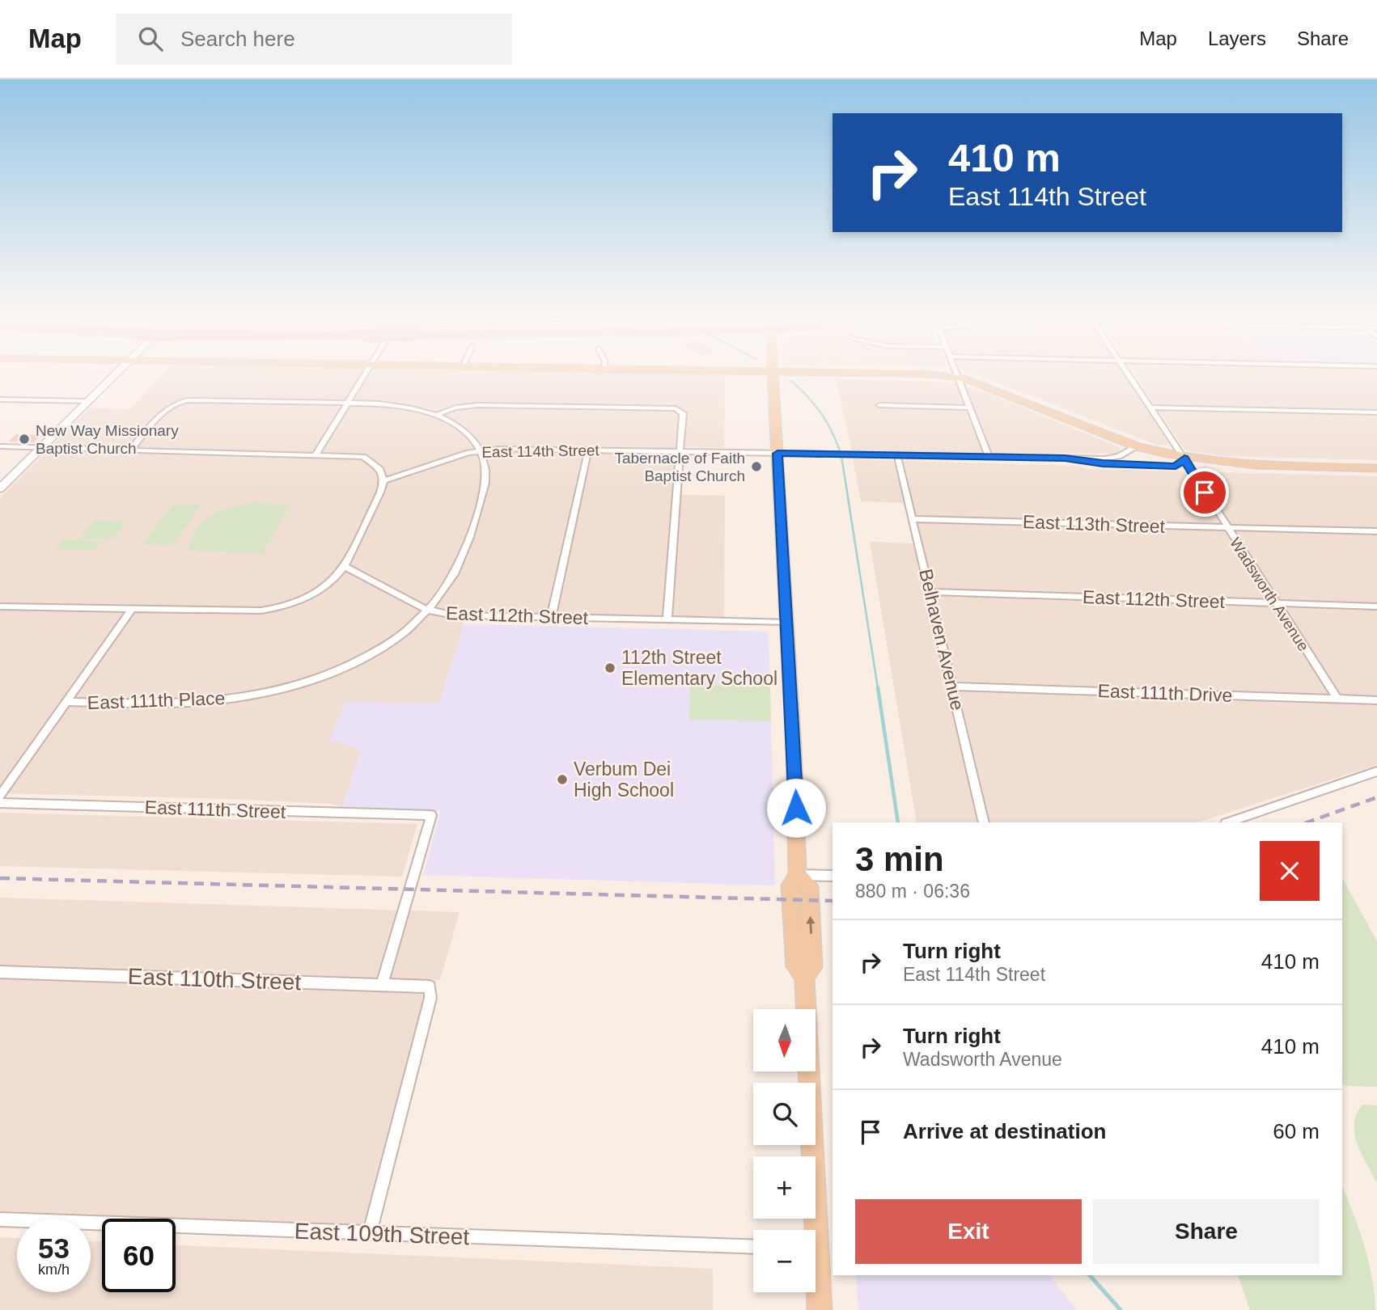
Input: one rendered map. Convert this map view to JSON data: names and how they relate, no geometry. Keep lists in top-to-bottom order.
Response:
{
  "streets": {
    "street": [
      "East 114th Street",
      "East 113th Street",
      "Wadsworth Avenue",
      "East 112th Street",
      "Belhaven Avenue",
      "East 111th Drive",
      "East 111th Place",
      "East 111th Street",
      "East 110th Street",
      "East 109th Street"
    ]
  },
  "crossings": [
    ["East 114th Street", "Wadsworth Avenue"],
    ["East 114th Street", "Belhaven Avenue"],
    ["East 114th Street", "East 111th Place"],
    ["East 113th Street", "Wadsworth Avenue"],
    ["East 113th Street", "Belhaven Avenue"],
    ["Wadsworth Avenue", "East 112th Street"],
    ["Wadsworth Avenue", "East 111th Drive"],
    ["East 112th Street", "Belhaven Avenue"],
    ["East 112th Street", "East 111th Place"],
    ["Belhaven Avenue", "East 111th Drive"],
    ["East 111th Street", "East 110th Street"],
    ["East 110th Street", "East 109th Street"]
  ],
  "places": [
    "New Way Missionary Baptist Church",
    "Tabernacle of Faith Baptist Church",
    "112th Street Elementary School",
    "Verbum Dei High School"
  ],
  "north": "bottom",
  "page": {
    "header": "Map",
    "search": "Search here",
    "nav": ["Map", "Layers", "Share"],
    "turn": ["410 m", "East 114th Street"],
    "heading": ["3 min", "880 m · 06:36"],
    "list": [
      {
        "name": "Turn right",
        "note": "East 114th Street",
        "value": "410 m"
      },
      {
        "name": "Turn right",
        "note": "Wadsworth Avenue",
        "value": "410 m"
      },
      {
        "name": "Arrive at destination",
        "value": "60 m"
      }
    ],
    "map_buttons": ["+", "−"],
    "buttons": ["Exit", "Share"],
    "speed": "53 km/h",
    "limit": "60"
  }
}
